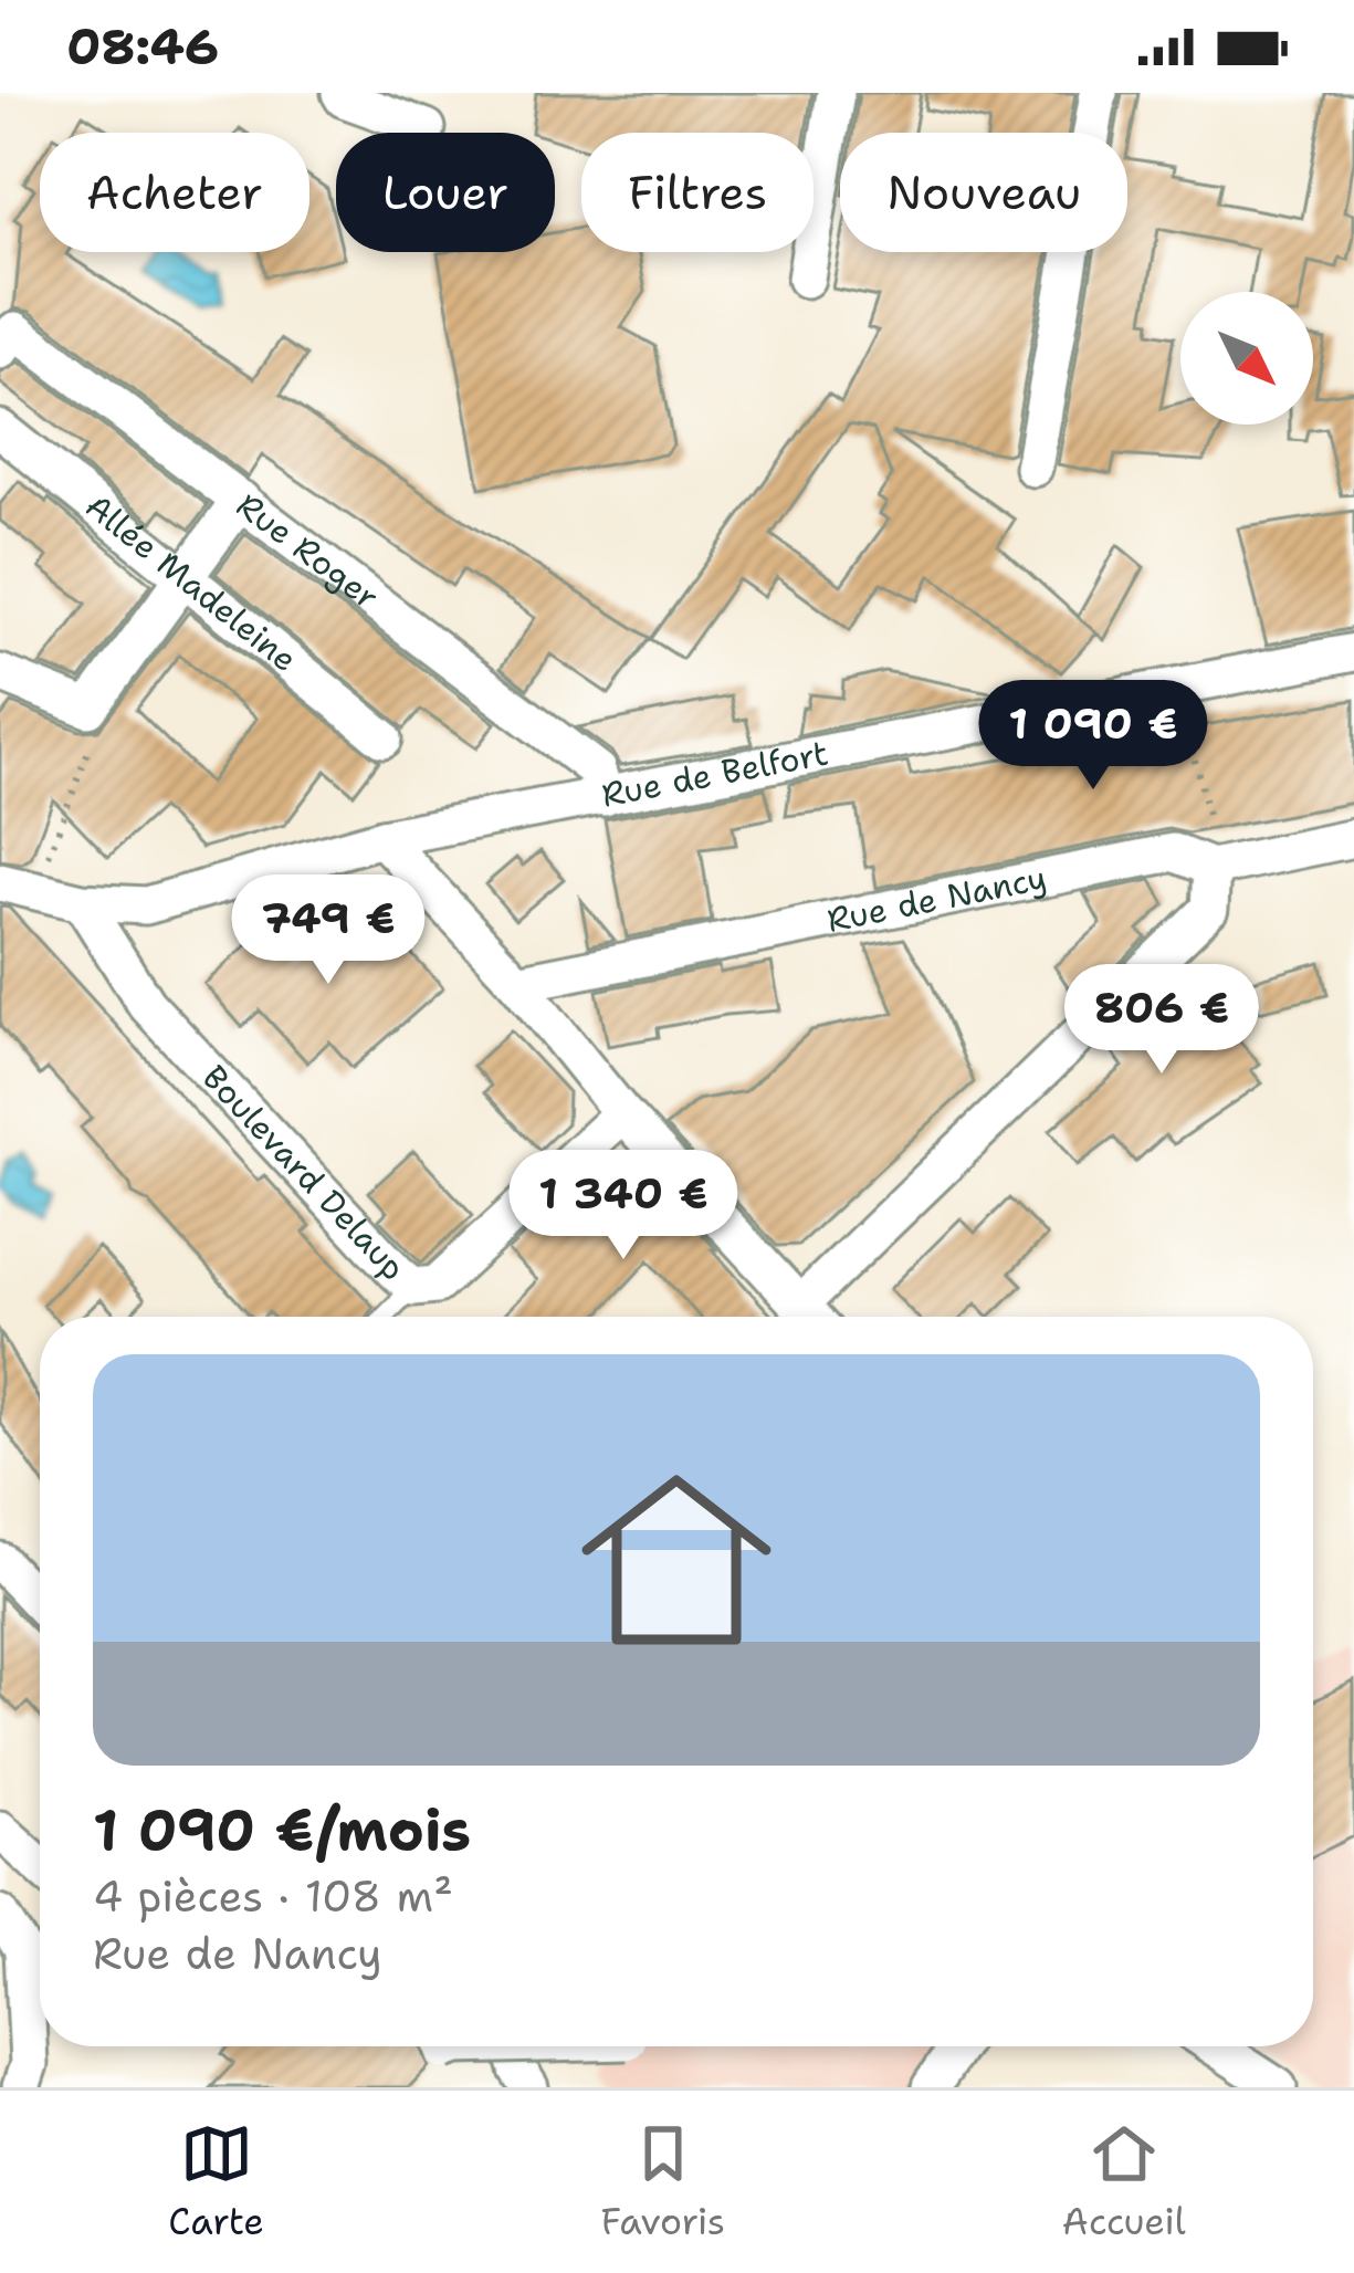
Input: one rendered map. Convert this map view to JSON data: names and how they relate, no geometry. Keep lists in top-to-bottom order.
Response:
{
  "streets": {
    "street": [
      "Rue Roger",
      "Allée Madeleine",
      "Rue de Belfort",
      "Rue de Nancy",
      "Boulevard Delaup"
    ]
  },
  "crossings": [
    ["Rue Roger", "Rue de Belfort"],
    ["Rue de Belfort", "Boulevard Delaup"]
  ],
  "north": "bottom right",
  "page": {
    "status": "08:46",
    "chip": [
      "Acheter",
      "Louer",
      "Filtres",
      "Nouveau"
    ],
    "price": [
      "1 090 €",
      "749 €",
      "806 €",
      "1 340 €"
    ],
    "list": [
      {
        "name": "1 090 €/mois",
        "note": "4 pièces · 108 m² · Rue de Nancy"
      }
    ],
    "tabs": ["Carte", "Favoris", "Accueil"]
  }
}
